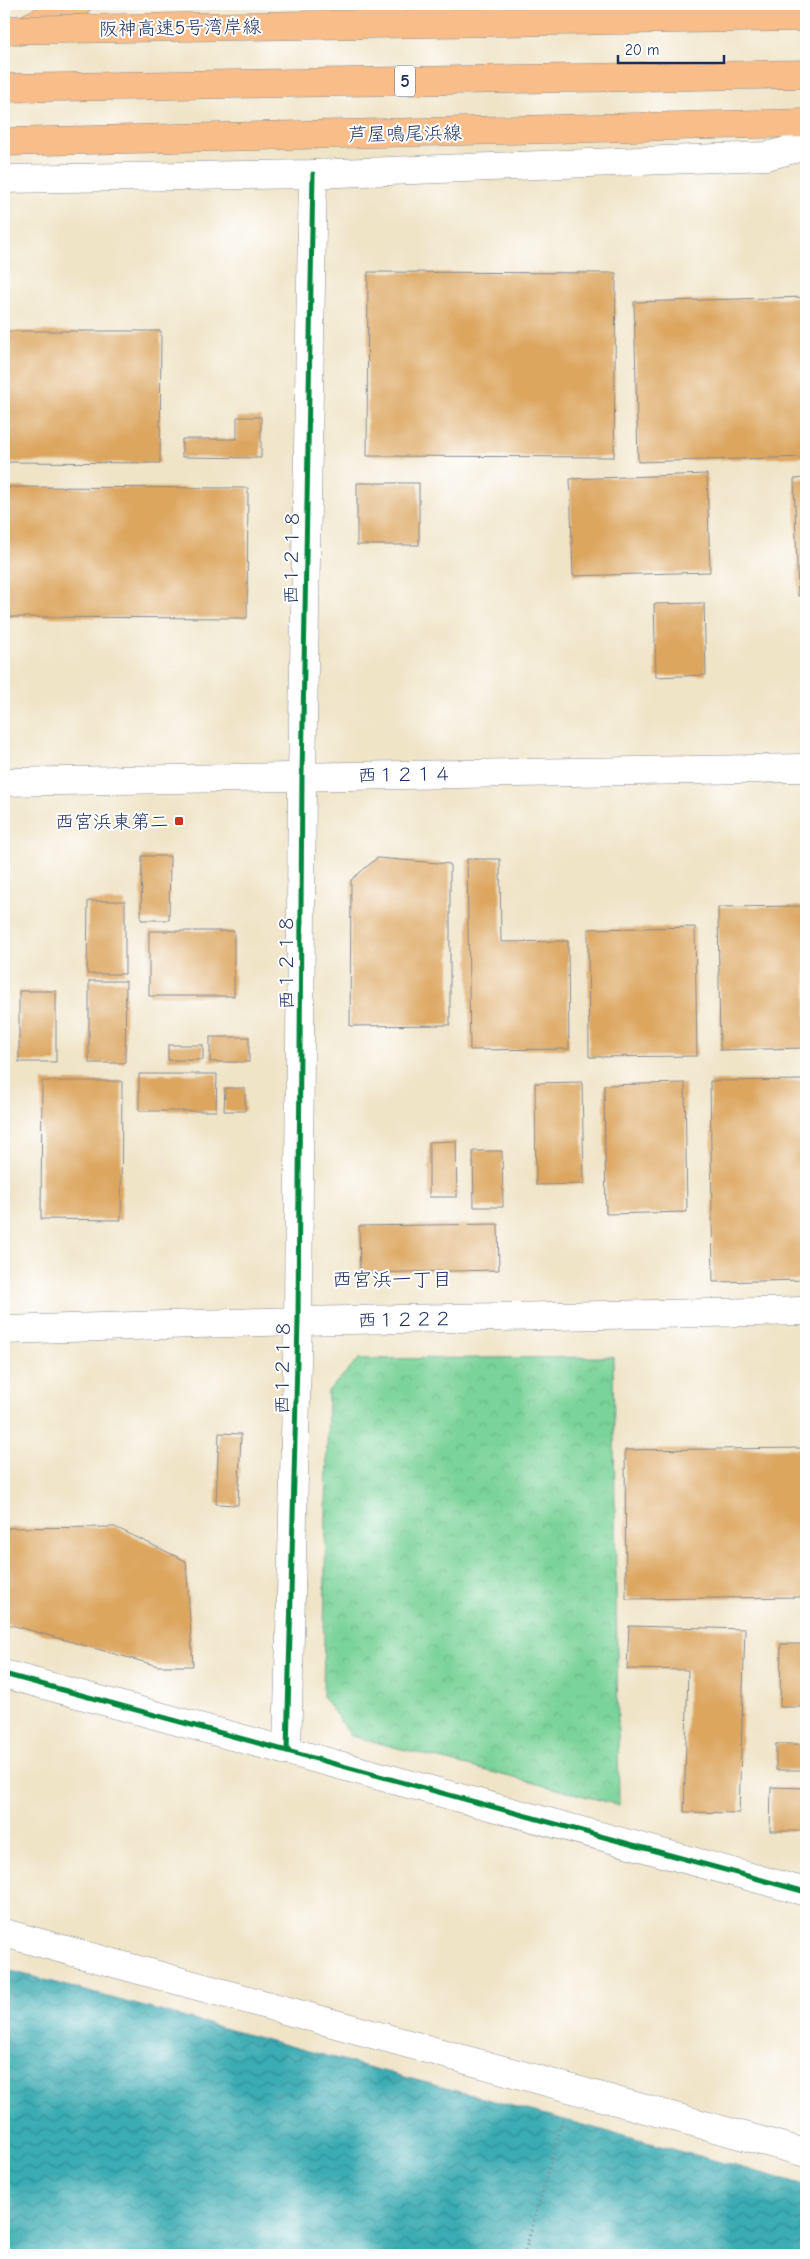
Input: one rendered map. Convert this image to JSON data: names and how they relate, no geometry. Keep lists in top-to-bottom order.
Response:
{
  "streets": {
    "main road": ["阪神高速5号湾岸線", "5", "芦屋鳴尾浜線"],
    "street": ["西１２１８", "西１２１４", "西１２２２"]
  },
  "crossings": [
    ["西１２１８", "西１２１４"],
    ["西１２１８", "西１２２２"]
  ],
  "districts": ["西宮浜一丁目"],
  "places": {
    "transit": ["西宮浜東第二"]
  },
  "scale_bar": "20 m"
}
